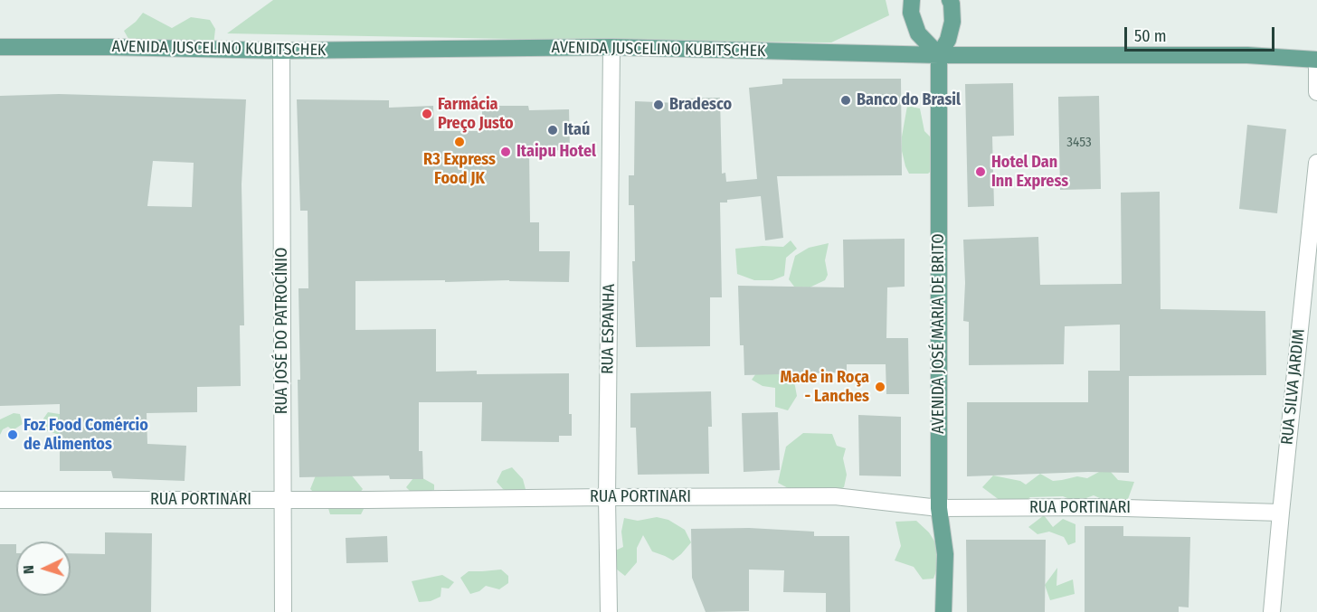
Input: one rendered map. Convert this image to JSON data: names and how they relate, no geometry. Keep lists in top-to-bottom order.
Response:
{
  "streets": {
    "main road": ["AVENIDA JUSCELINO KUBITSCHEK", "AVENIDA JOSÉ MARIA DE BRITO"],
    "street": [
      "RUA ESPANHA",
      "RUA JOSÉ DO PATROCÍNIO",
      "RUA SILVA JARDIM",
      "RUA PORTINARI"
    ]
  },
  "crossings": [
    ["AVENIDA JUSCELINO KUBITSCHEK", "RUA ESPANHA"],
    ["AVENIDA JUSCELINO KUBITSCHEK", "RUA JOSÉ DO PATROCÍNIO"],
    ["AVENIDA JUSCELINO KUBITSCHEK", "AVENIDA JOSÉ MARIA DE BRITO"],
    ["RUA ESPANHA", "RUA PORTINARI"],
    ["RUA JOSÉ DO PATROCÍNIO", "RUA PORTINARI"],
    ["AVENIDA JOSÉ MARIA DE BRITO", "RUA PORTINARI"],
    ["RUA SILVA JARDIM", "RUA PORTINARI"]
  ],
  "places": [
    "Banco do Brasil",
    "Bradesco",
    "Farmácia Preço Justo",
    "Itaú",
    "R3 Express Food JK",
    "Itaipu Hotel",
    "Hotel Dan Inn Express",
    "Made in Roça - Lanches",
    "Foz Food Comércio de Alimentos"
  ],
  "house_numbers": ["3453"],
  "scale_bar": "50 m",
  "north": "left"
}
